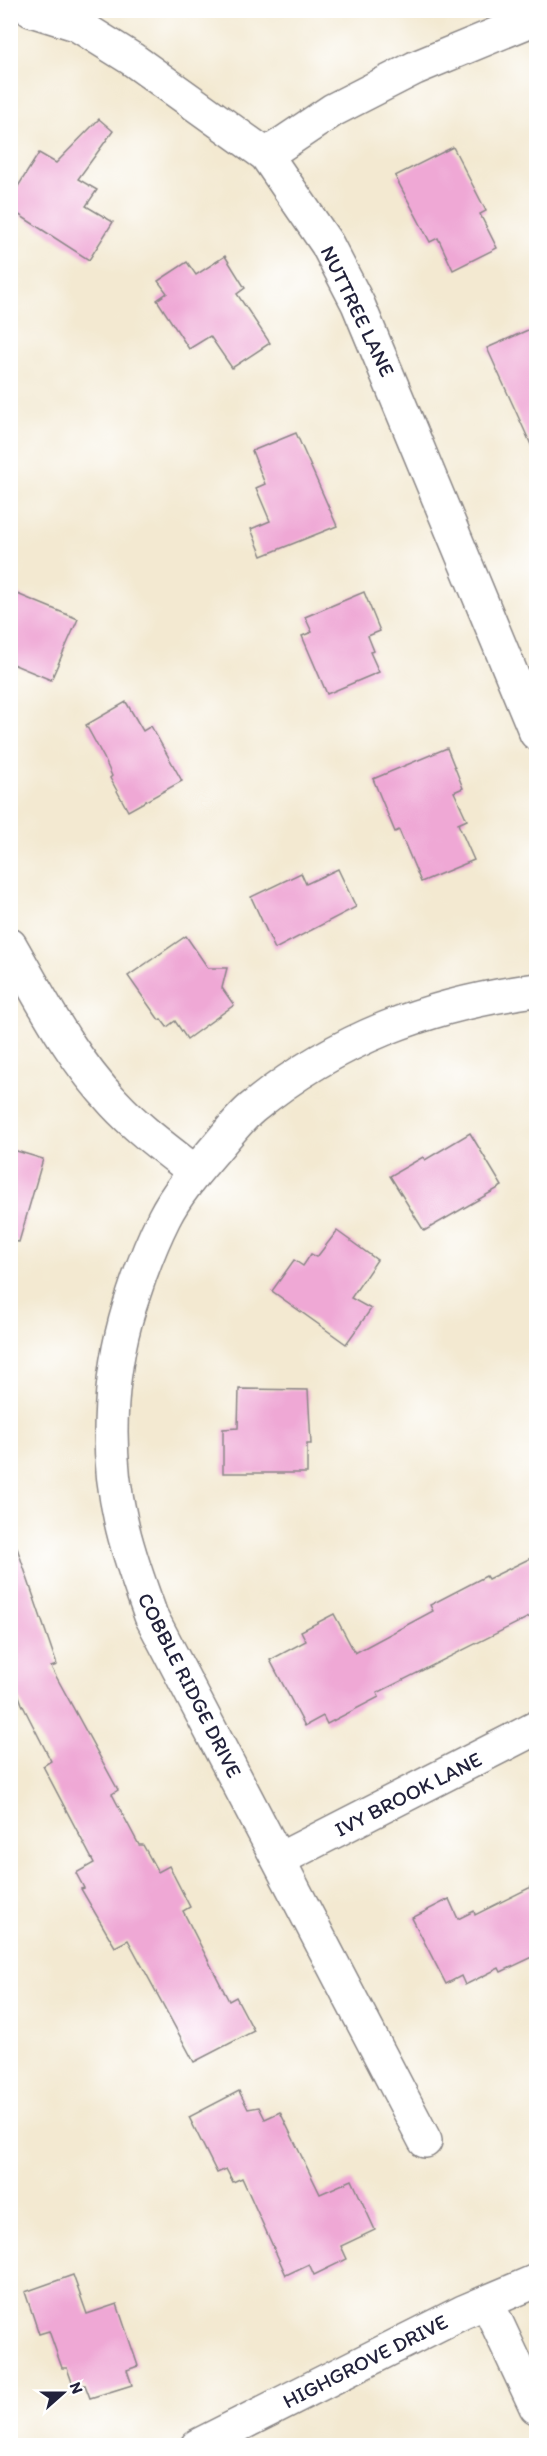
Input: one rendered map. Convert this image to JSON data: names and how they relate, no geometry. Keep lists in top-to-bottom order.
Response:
{
  "streets": {
    "street": [
      "NUTTREE LANE",
      "COBBLE RIDGE DRIVE",
      "IVY BROOK LANE",
      "HIGHGROVE DRIVE"
    ]
  },
  "crossings": [
    ["COBBLE RIDGE DRIVE", "IVY BROOK LANE"]
  ],
  "north": "right"
}
